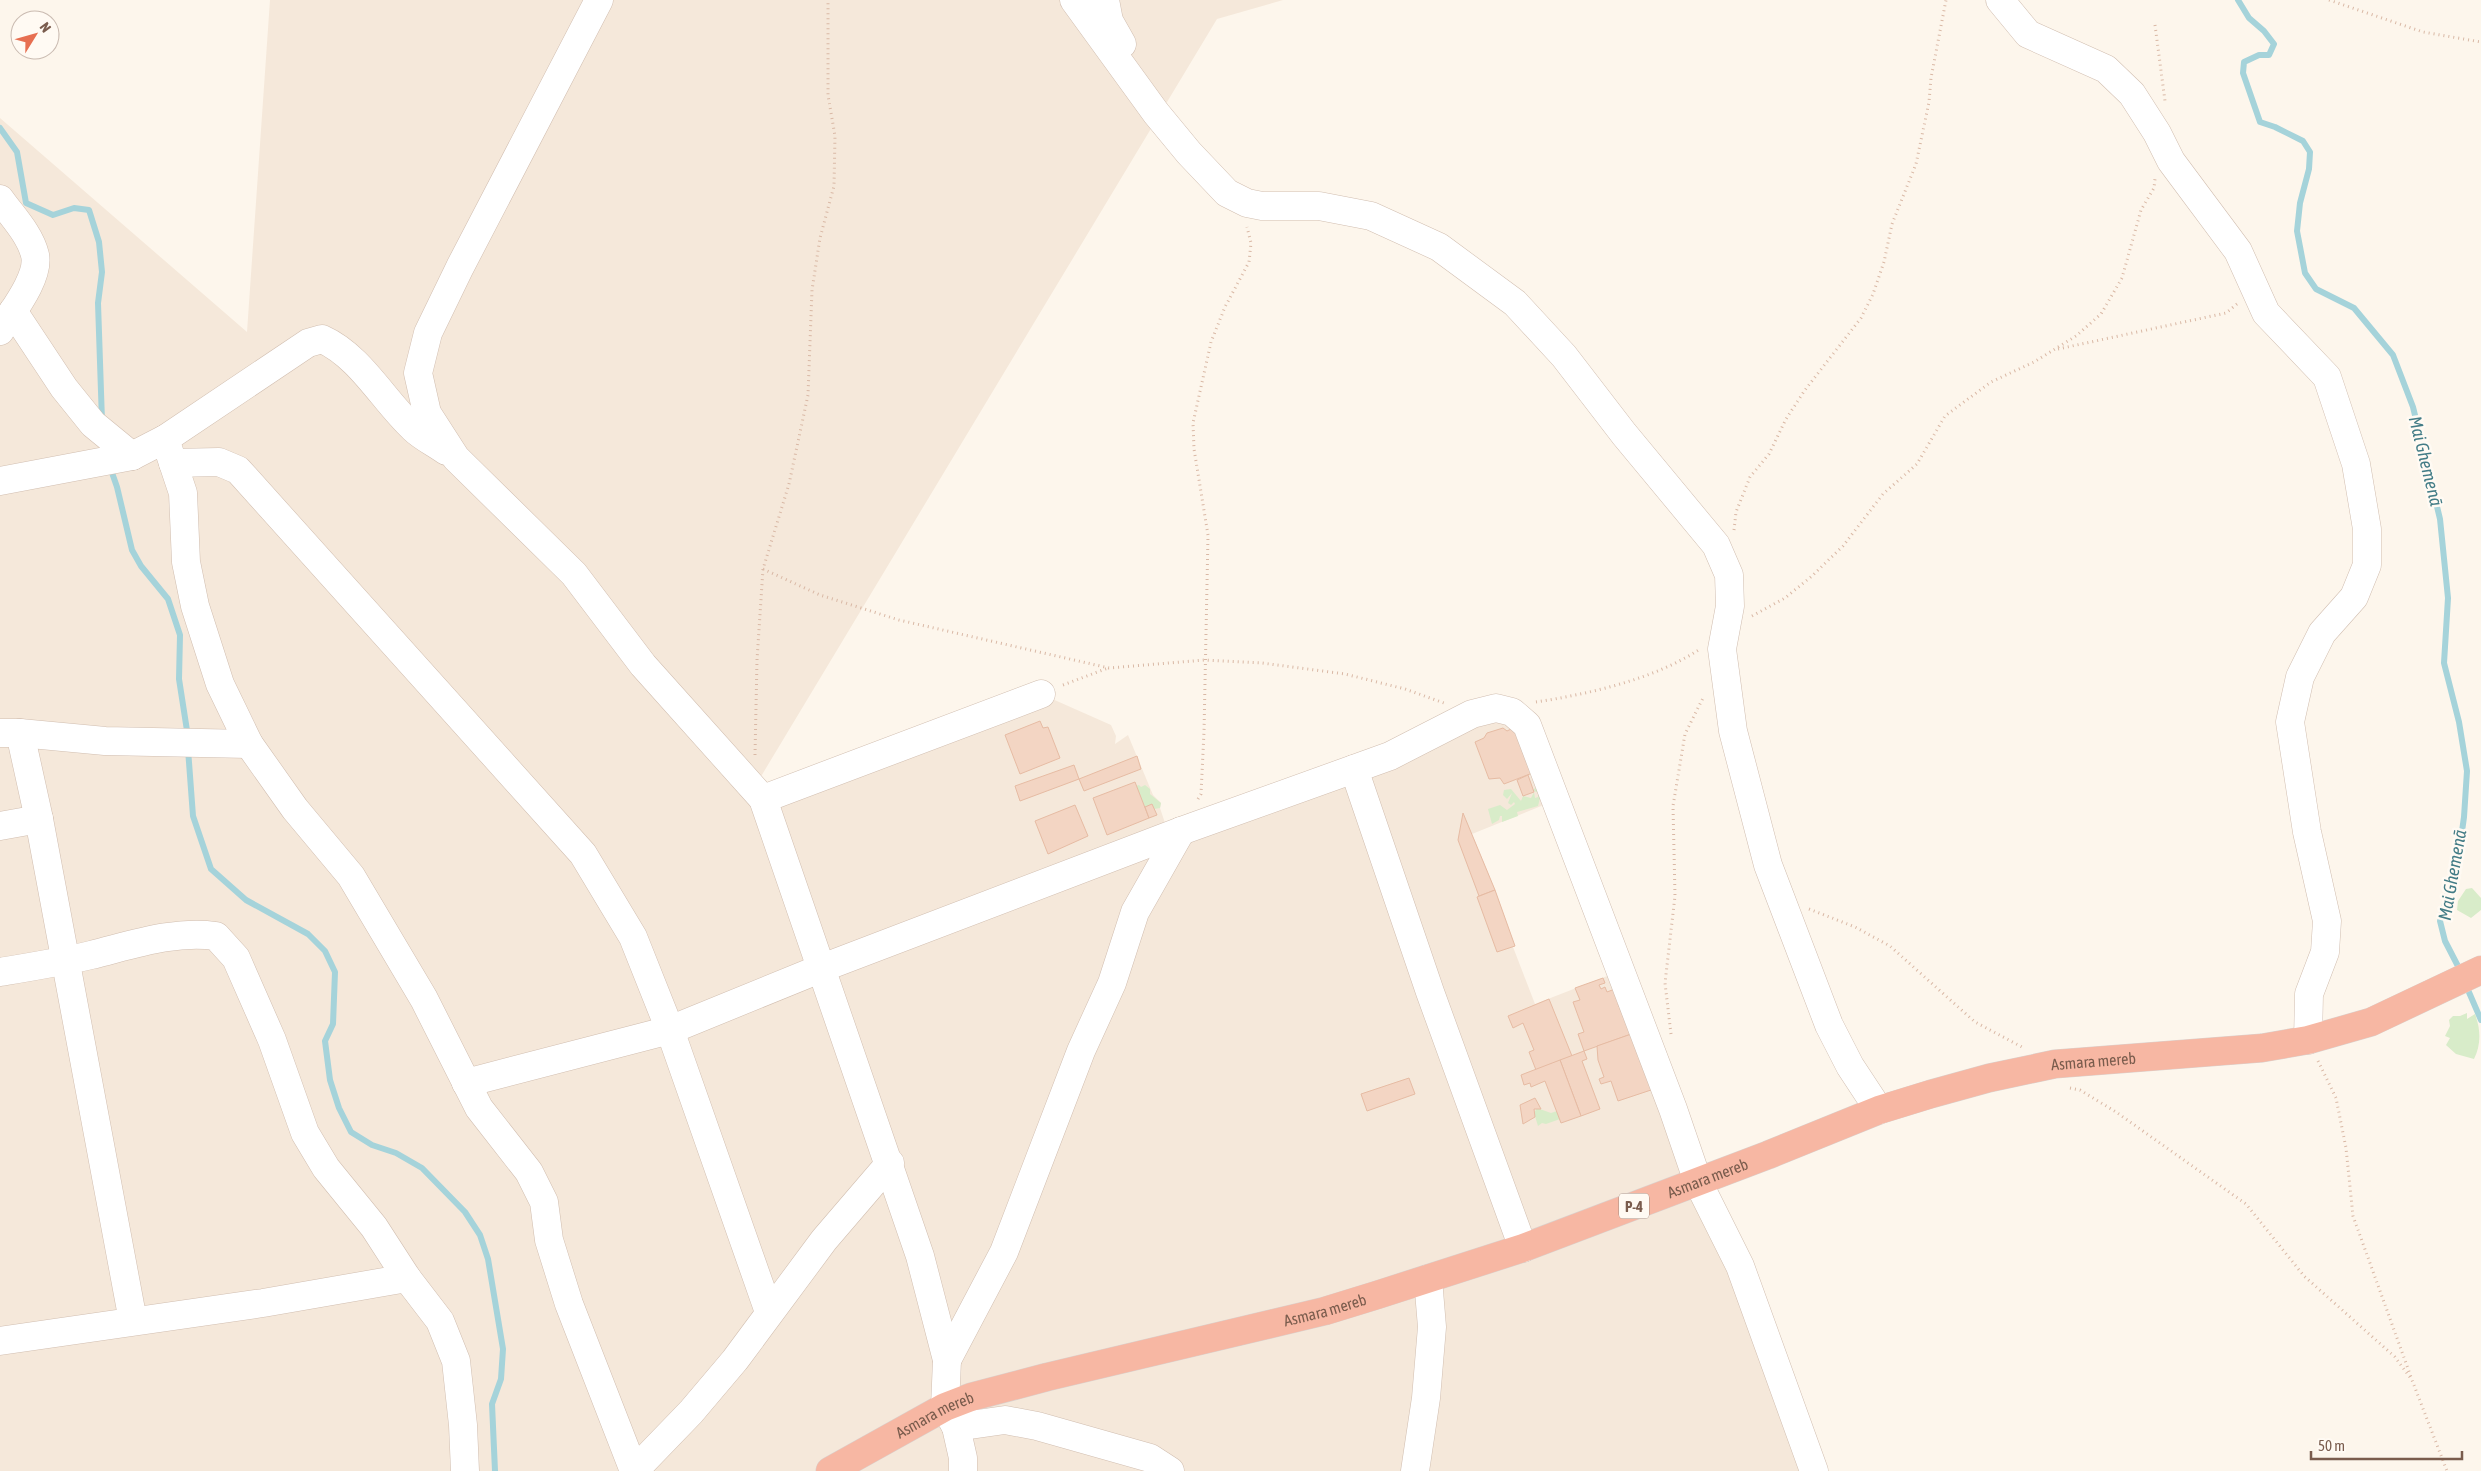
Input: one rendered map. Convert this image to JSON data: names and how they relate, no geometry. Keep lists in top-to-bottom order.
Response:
{
  "streets": {
    "highway": ["Asmara mereb", "P-4"]
  },
  "water": ["Mai Ghemenā"],
  "scale_bar": "50 m",
  "north": "top right"
}
